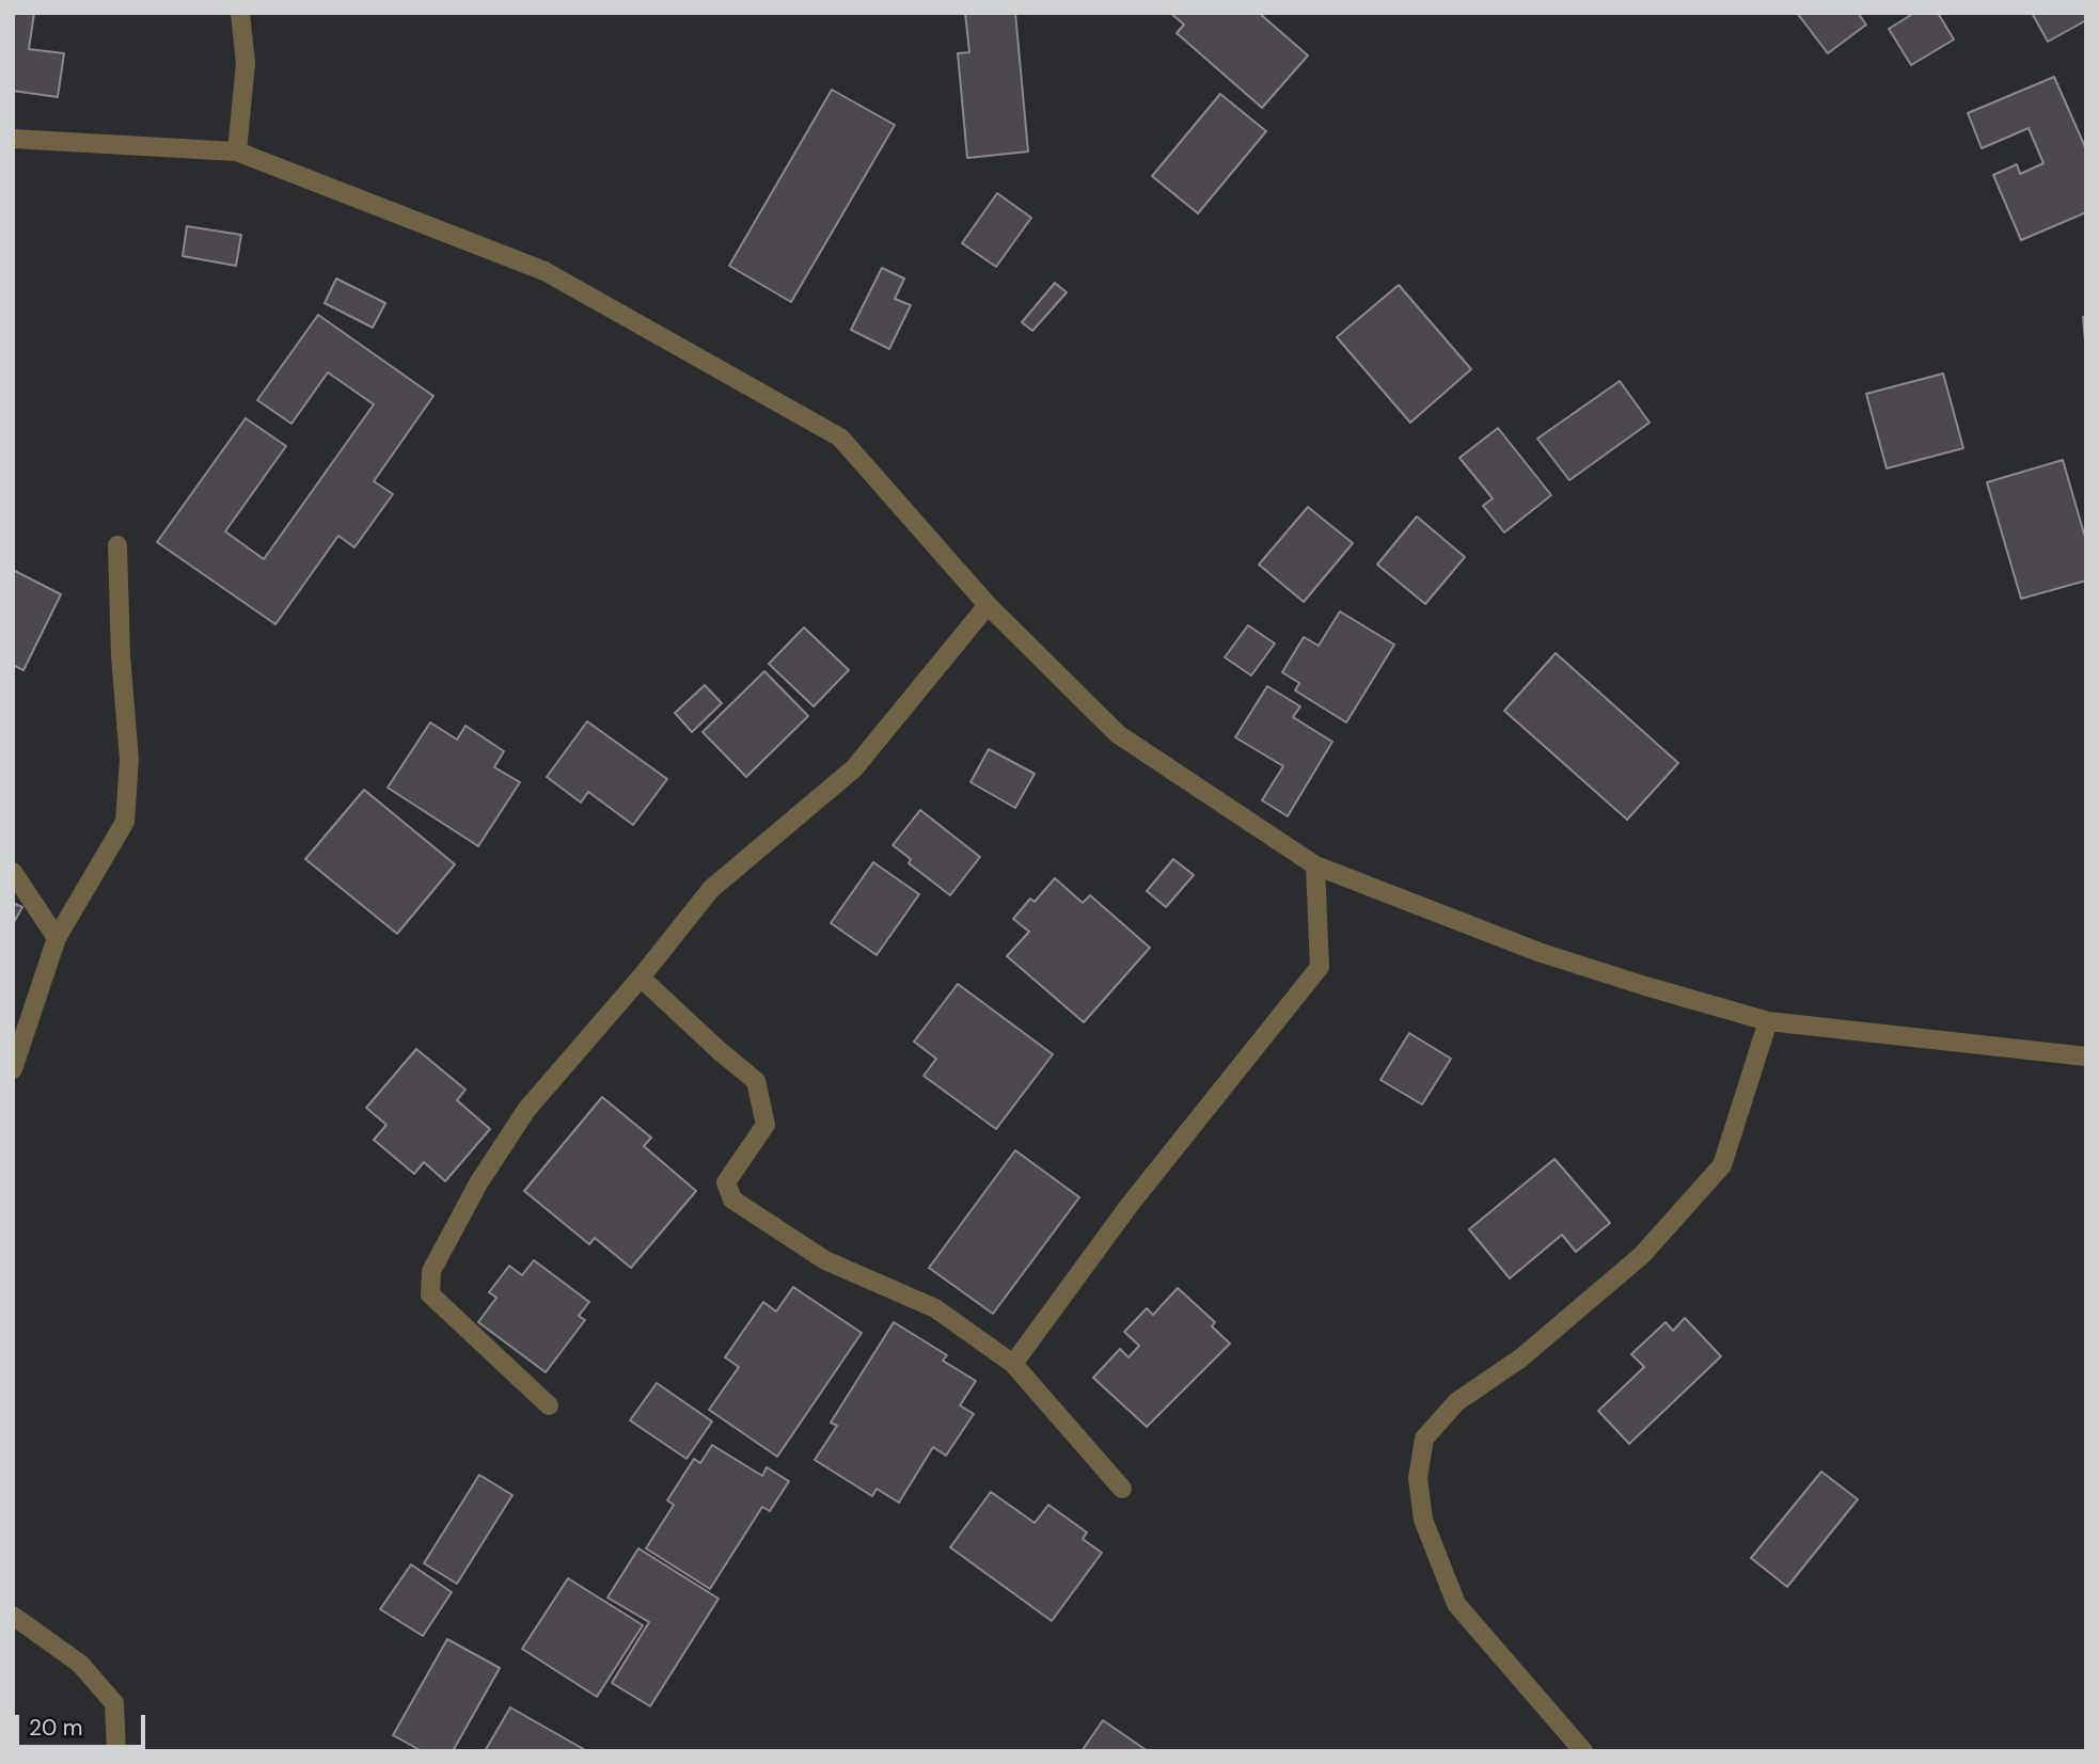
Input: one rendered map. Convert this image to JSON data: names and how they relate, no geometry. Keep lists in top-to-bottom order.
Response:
{
  "scale_bar": "20 m"
}
